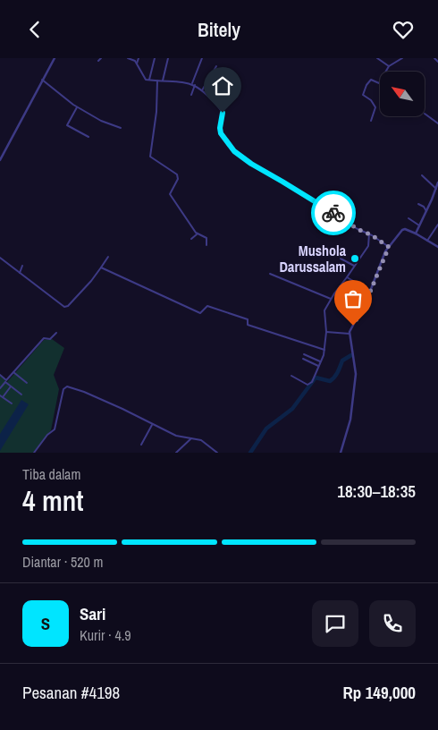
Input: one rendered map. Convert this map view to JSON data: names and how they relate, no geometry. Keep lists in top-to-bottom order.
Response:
{
  "places": ["Mushola Darussalam"],
  "north": "top left",
  "page": {
    "header": "Bitely",
    "heading": ["4 mnt", "Tiba dalam", "18:30–18:35"],
    "panel": [
      "Sari",
      "Kurir · 4.9",
      "Pesanan #4198",
      "Rp 149,000"
    ],
    "bar": "Diantar · 520 m",
    "round": "S"
  }
}
